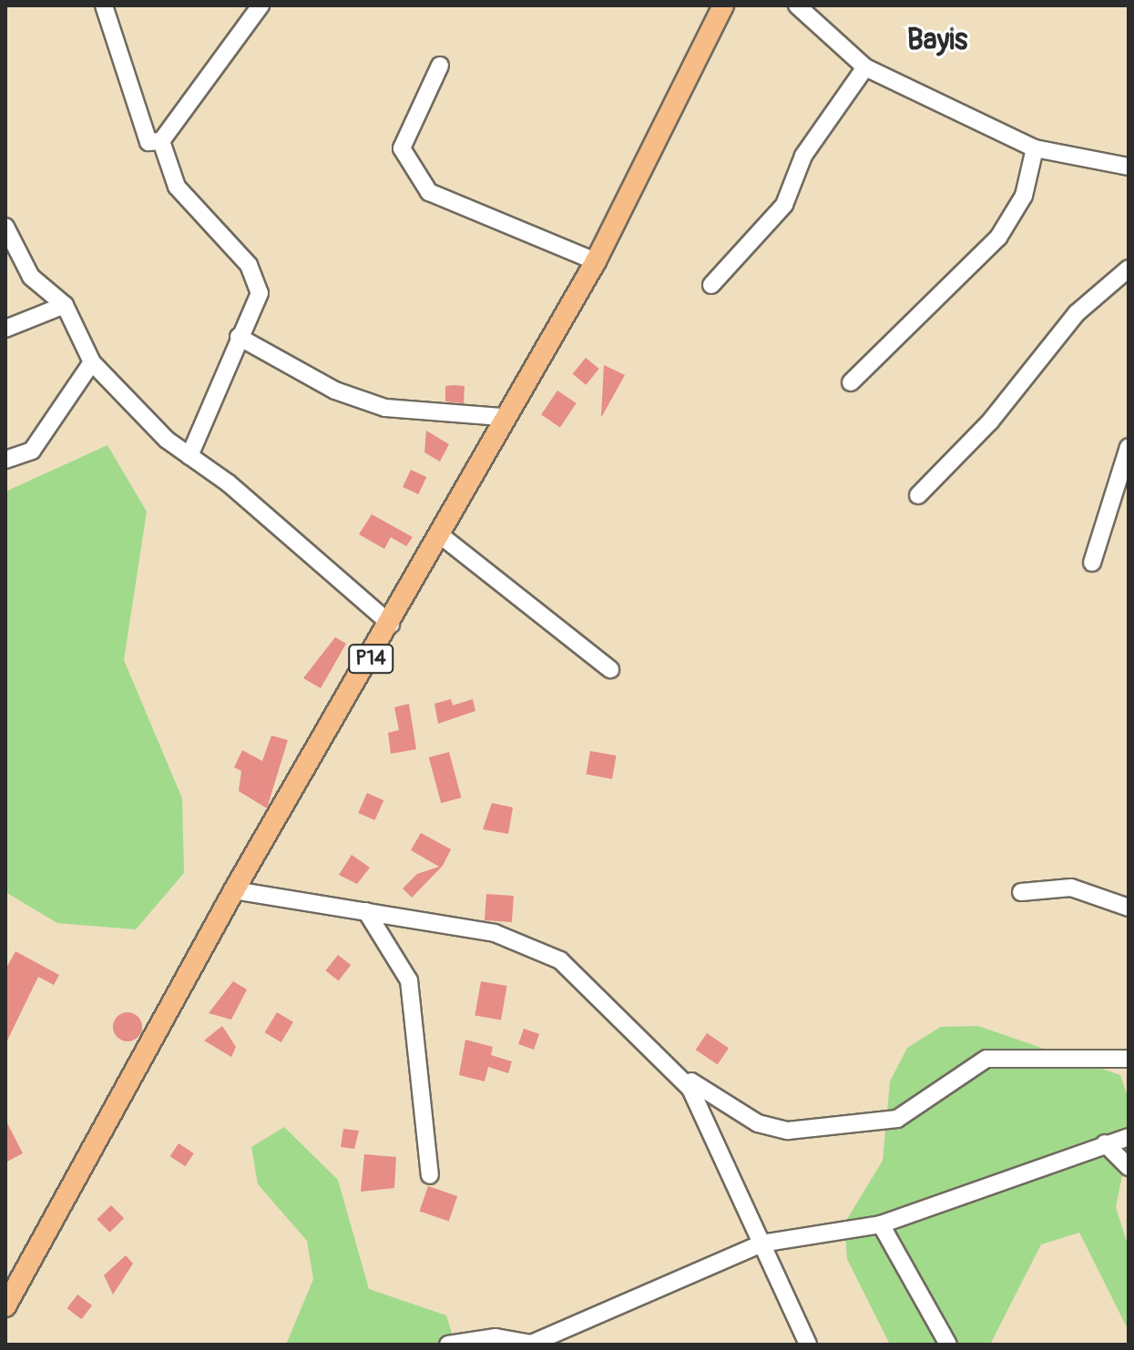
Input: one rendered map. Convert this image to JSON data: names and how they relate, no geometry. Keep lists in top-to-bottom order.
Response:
{
  "streets": {
    "main road": ["P14"]
  },
  "districts": ["Bayis"]
}
